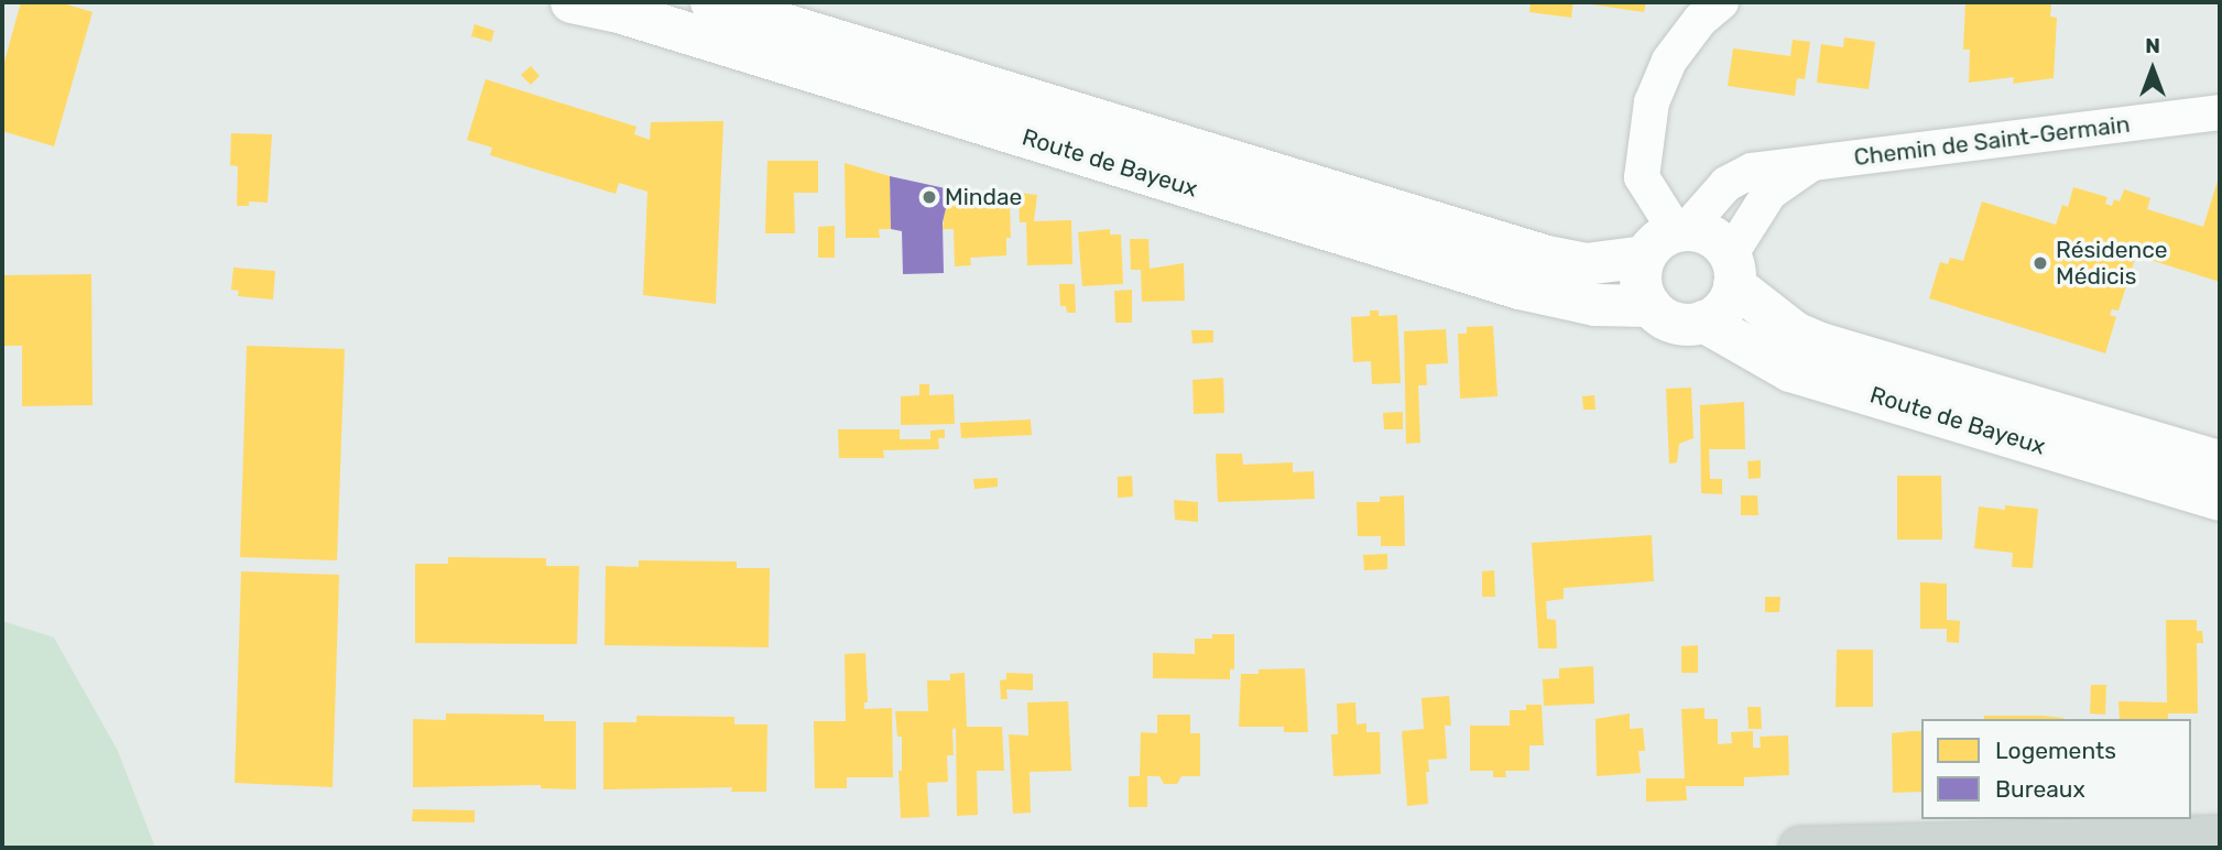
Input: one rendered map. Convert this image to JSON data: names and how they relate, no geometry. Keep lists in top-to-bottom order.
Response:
{
  "streets": {
    "main road": ["Route de Bayeux"],
    "street": ["Chemin de Saint-Germain"]
  },
  "crossings": [
    ["Chemin de Saint-Germain", "Route de Bayeux"]
  ],
  "places": ["Mindae", "Résidence Médicis"],
  "legend": ["Logements", "Bureaux"],
  "north": "top"
}
